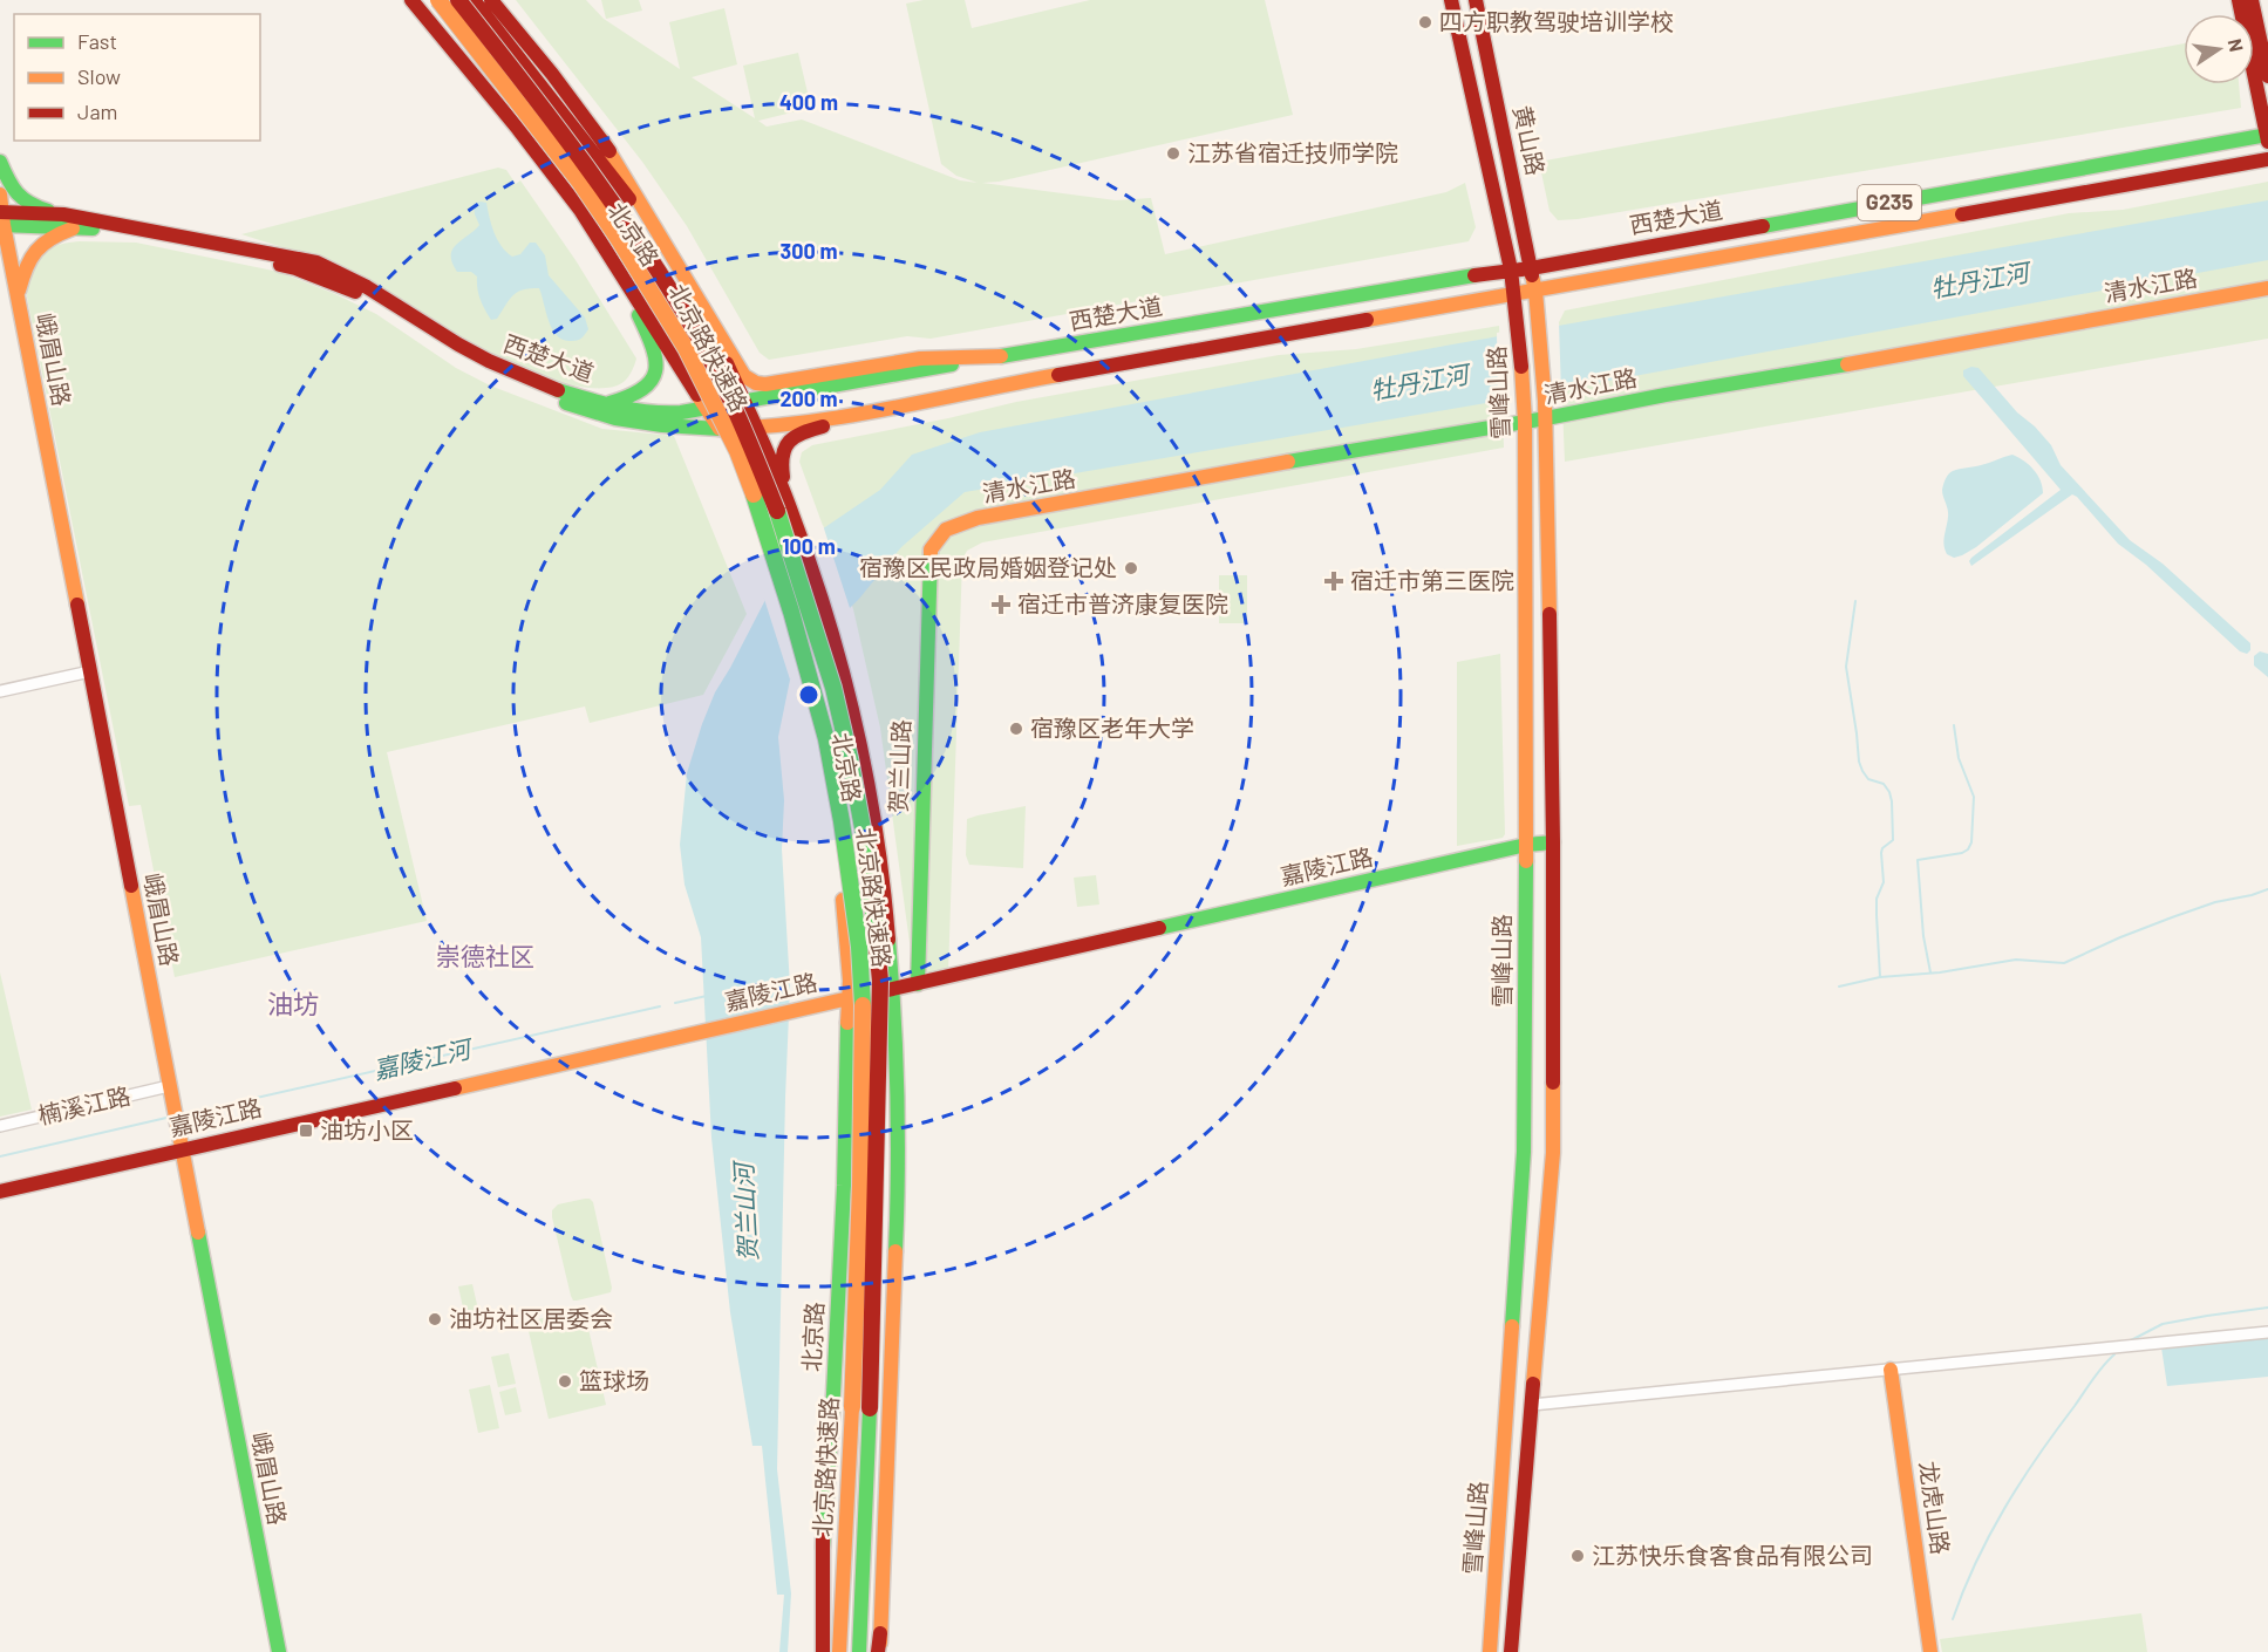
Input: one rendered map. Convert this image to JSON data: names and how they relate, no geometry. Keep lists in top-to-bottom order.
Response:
{
  "streets": {
    "main road": [
      "黄山路",
      "G235",
      "西楚大道",
      "北京路",
      "清水江路",
      "北京路快速路",
      "峨眉山路",
      "雪峰山路",
      "贺兰山路",
      "嘉陵江路",
      "龙虎山路"
    ],
    "street": ["楠溪江路"]
  },
  "crossings": [
    ["黄山路", "G235"],
    ["黄山路", "西楚大道"],
    ["黄山路", "雪峰山路"],
    ["G235", "西楚大道"],
    ["G235", "雪峰山路"],
    ["西楚大道", "北京路"],
    ["西楚大道", "峨眉山路"],
    ["西楚大道", "雪峰山路"],
    ["北京路", "嘉陵江路"],
    ["清水江路", "雪峰山路"],
    ["清水江路", "贺兰山路"],
    ["峨眉山路", "嘉陵江路"],
    ["峨眉山路", "楠溪江路"],
    ["雪峰山路", "嘉陵江路"],
    ["贺兰山路", "嘉陵江路"]
  ],
  "districts": ["崇德社区", "油坊"],
  "water": ["牡丹江河", "嘉陵江河", "贺兰山河"],
  "places": {
    "other": [
      "四方职教驾驶培训学校",
      "江苏省宿迁技师学院",
      "宿豫区民政局婚姻登记处",
      "宿豫区老年大学",
      "油坊社区居委会",
      "篮球场",
      "江苏快乐食客食品有限公司"
    ],
    "health": ["宿迁市第三医院", "宿迁市普济康复医院"],
    "transit": ["油坊小区"]
  },
  "legend": ["Fast", "Slow", "Jam"],
  "north": "right",
  "rings": [
    "400 m",
    "300 m",
    "200 m",
    "100 m"
  ]
}
